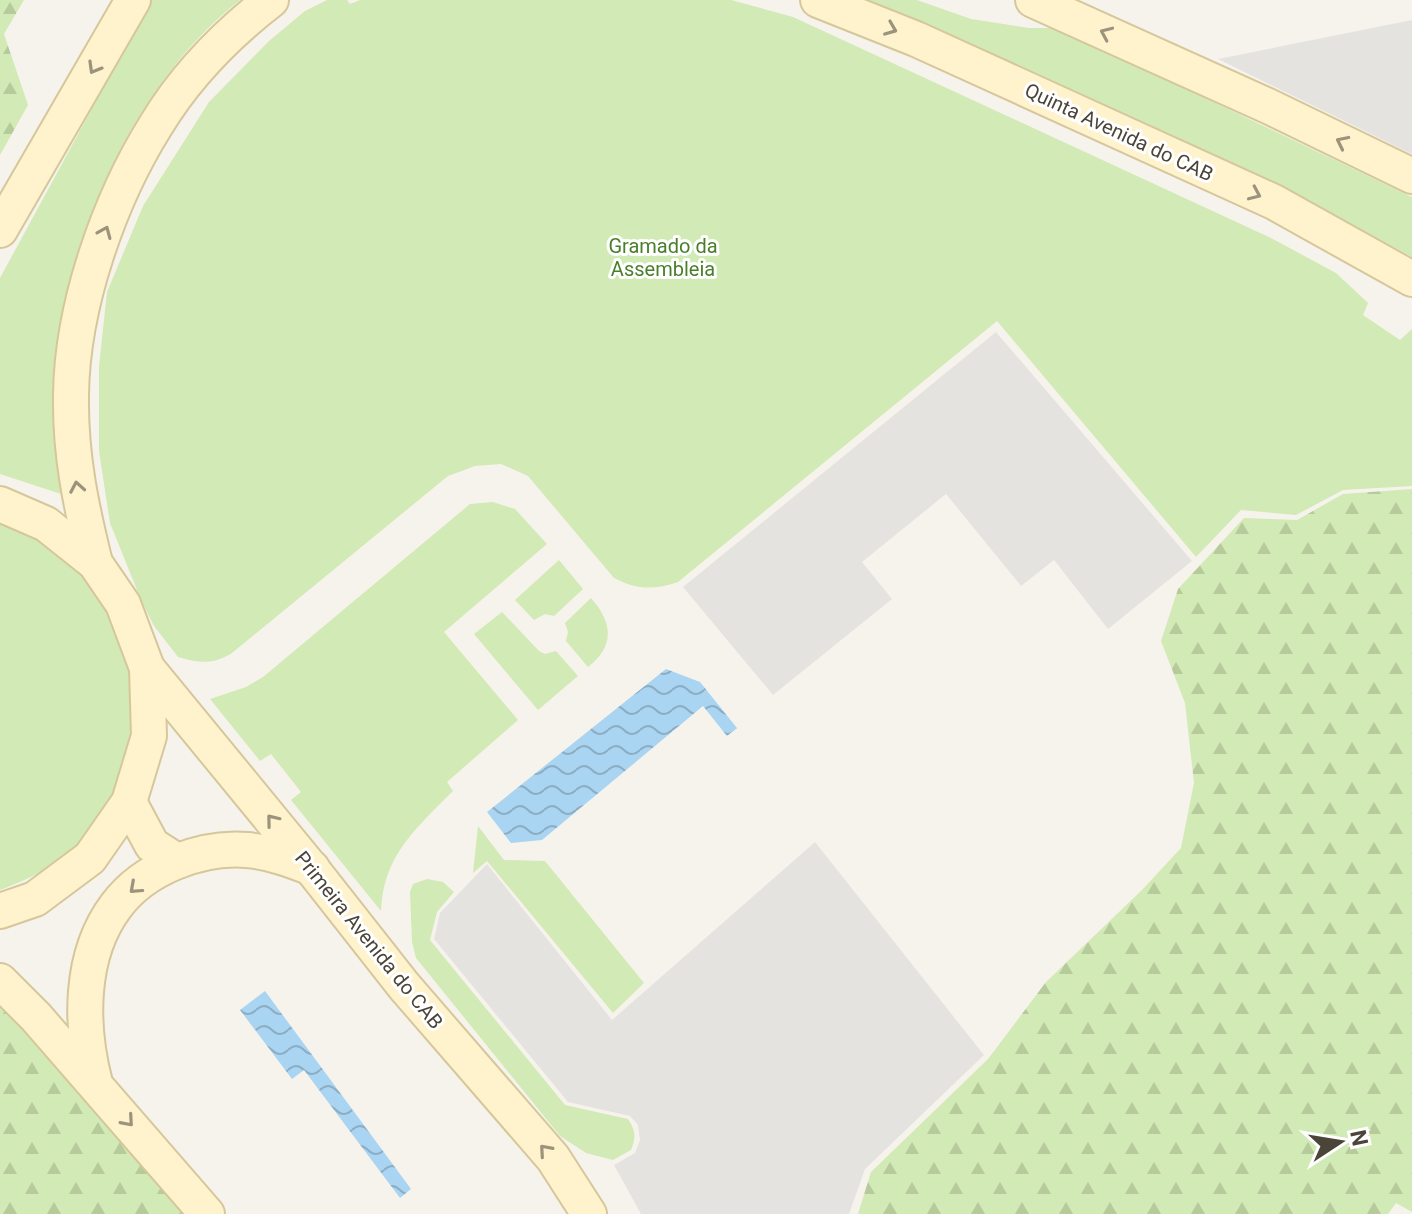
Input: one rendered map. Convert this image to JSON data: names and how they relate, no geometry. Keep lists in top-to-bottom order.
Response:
{
  "streets": {
    "main road": ["Quinta Avenida do CAB", "Primeira Avenida do CAB"]
  },
  "parks": ["Gramado da Assembleia"],
  "north": "right"
}
